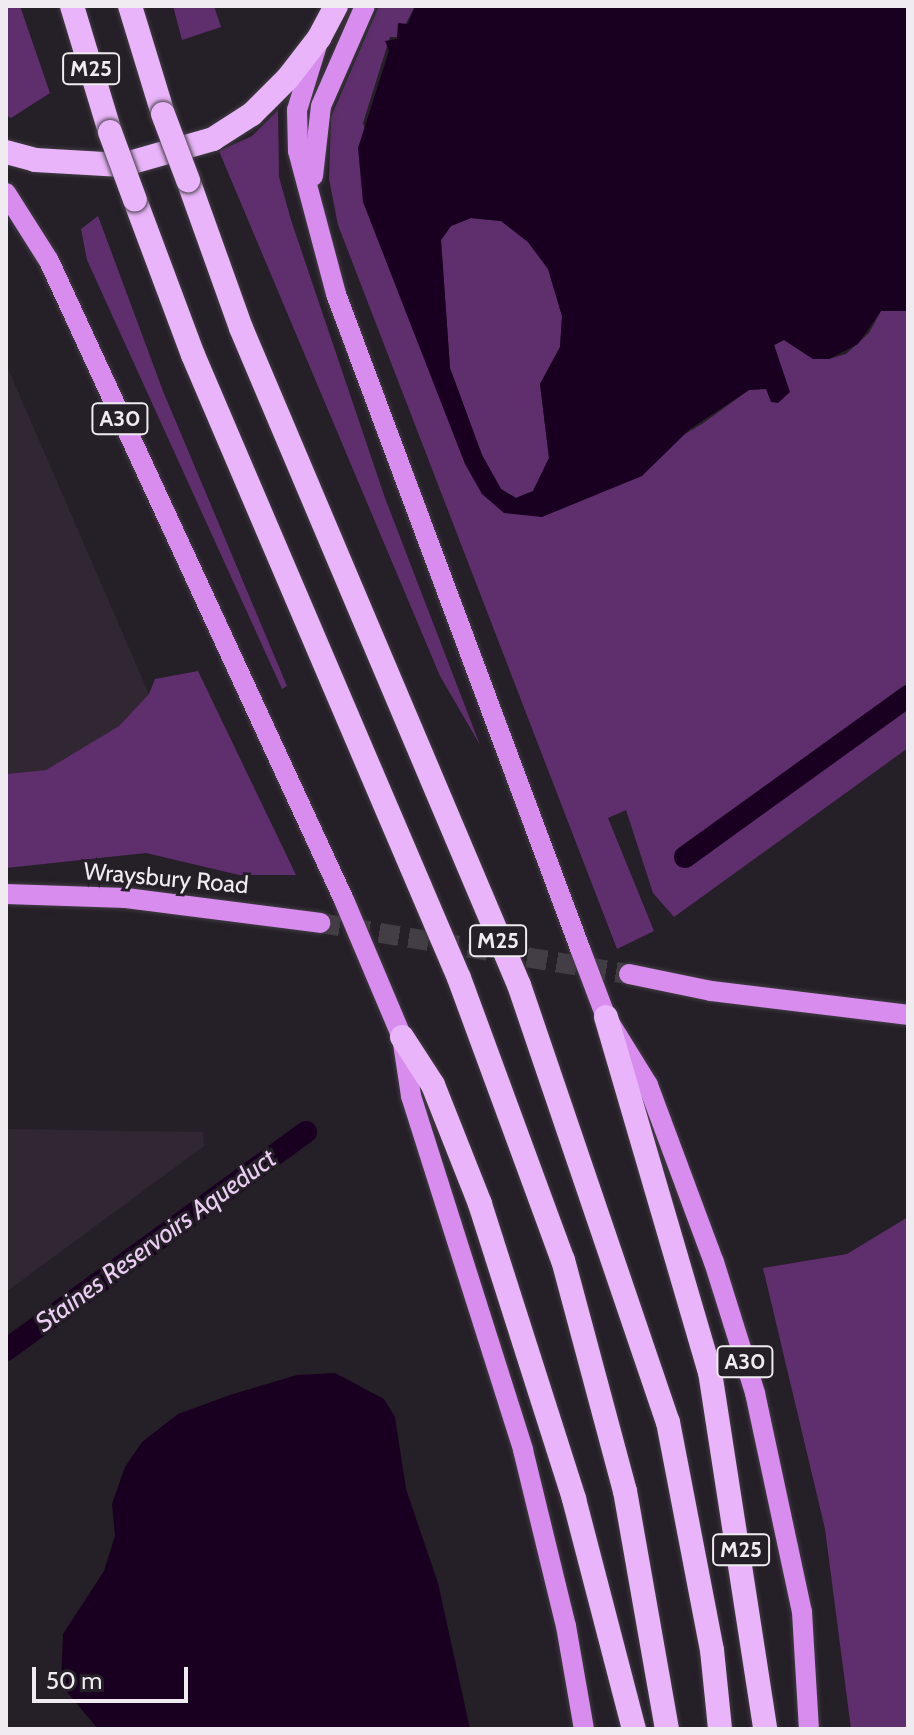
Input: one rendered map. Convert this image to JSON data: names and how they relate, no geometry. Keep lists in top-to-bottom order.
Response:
{
  "streets": {
    "highway": ["M25"],
    "main road": ["A30", "Wraysbury Road"]
  },
  "crossings": [
    ["M25", "A30"]
  ],
  "water": ["Staines Reservoirs Aqueduct"],
  "scale_bar": "50 m"
}
